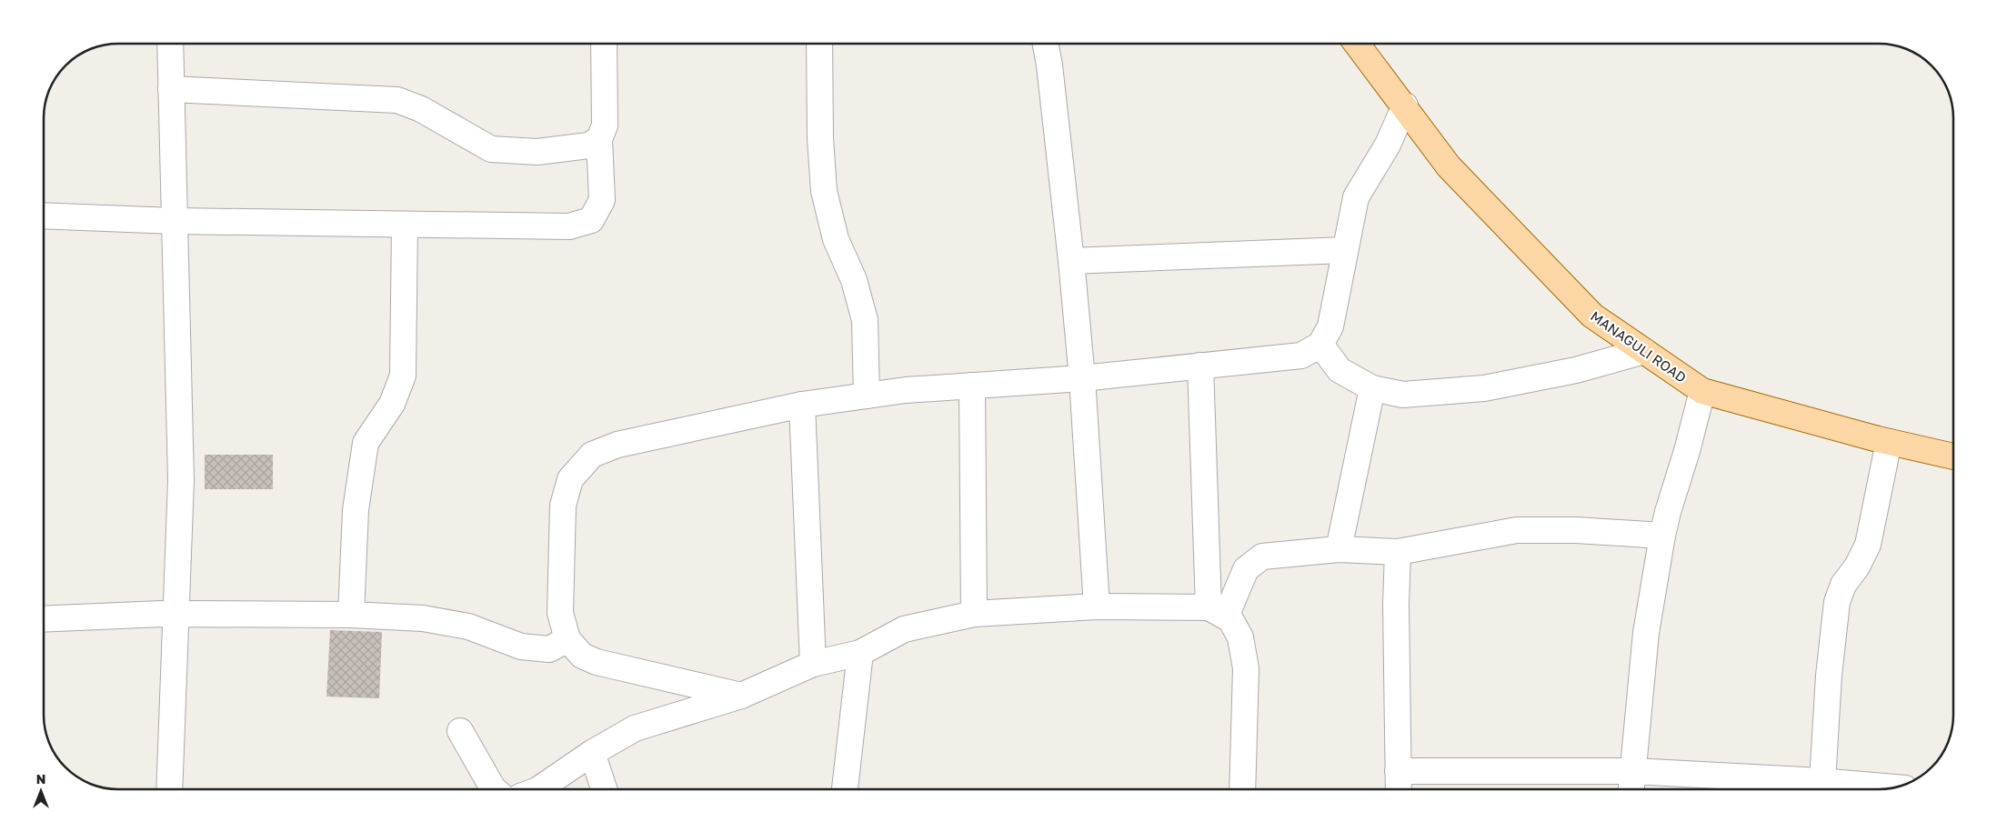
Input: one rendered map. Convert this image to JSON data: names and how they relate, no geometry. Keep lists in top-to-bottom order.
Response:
{
  "streets": {
    "main road": ["MANAGULI ROAD"]
  },
  "north": "top"
}
